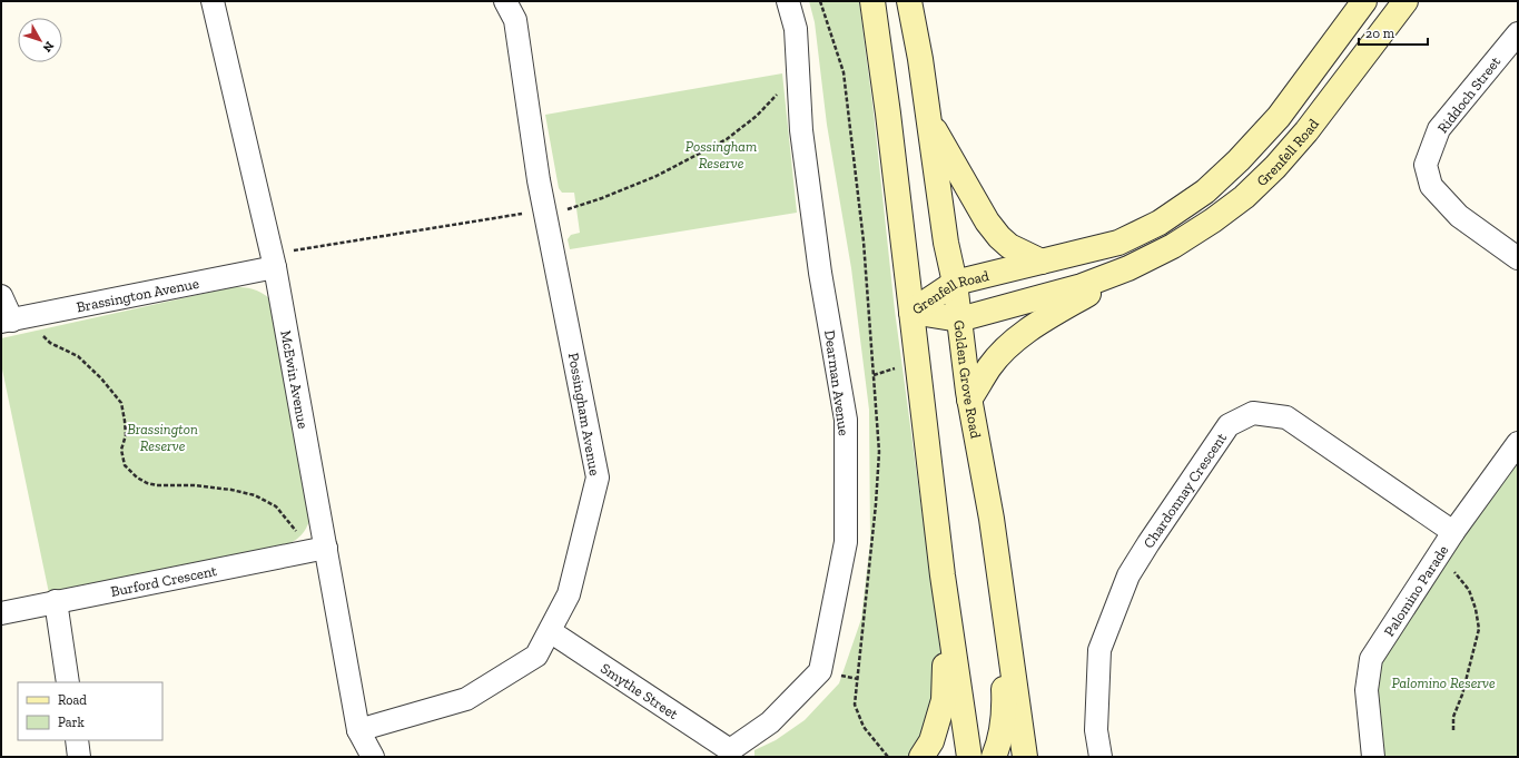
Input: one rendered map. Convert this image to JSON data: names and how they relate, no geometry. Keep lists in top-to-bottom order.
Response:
{
  "streets": {
    "main road": ["Grenfell Road", "Golden Grove Road"],
    "street": [
      "Riddoch Street",
      "Brassington Avenue",
      "McEwin Avenue",
      "Dearman Avenue",
      "Possingham Avenue",
      "Chardonnay Crescent",
      "Burford Crescent",
      "Palomino Parade",
      "Smythe Street"
    ]
  },
  "crossings": [
    ["Grenfell Road", "Golden Grove Road"],
    ["Brassington Avenue", "McEwin Avenue"],
    ["McEwin Avenue", "Possingham Avenue"],
    ["McEwin Avenue", "Burford Crescent"],
    ["Dearman Avenue", "Smythe Street"],
    ["Possingham Avenue", "Smythe Street"],
    ["Chardonnay Crescent", "Palomino Parade"]
  ],
  "parks": ["Possingham Reserve", "Brassington Reserve", "Palomino Reserve"],
  "legend": ["Road", "Park"],
  "scale_bar": "20 m",
  "north": "bottom right"
}
